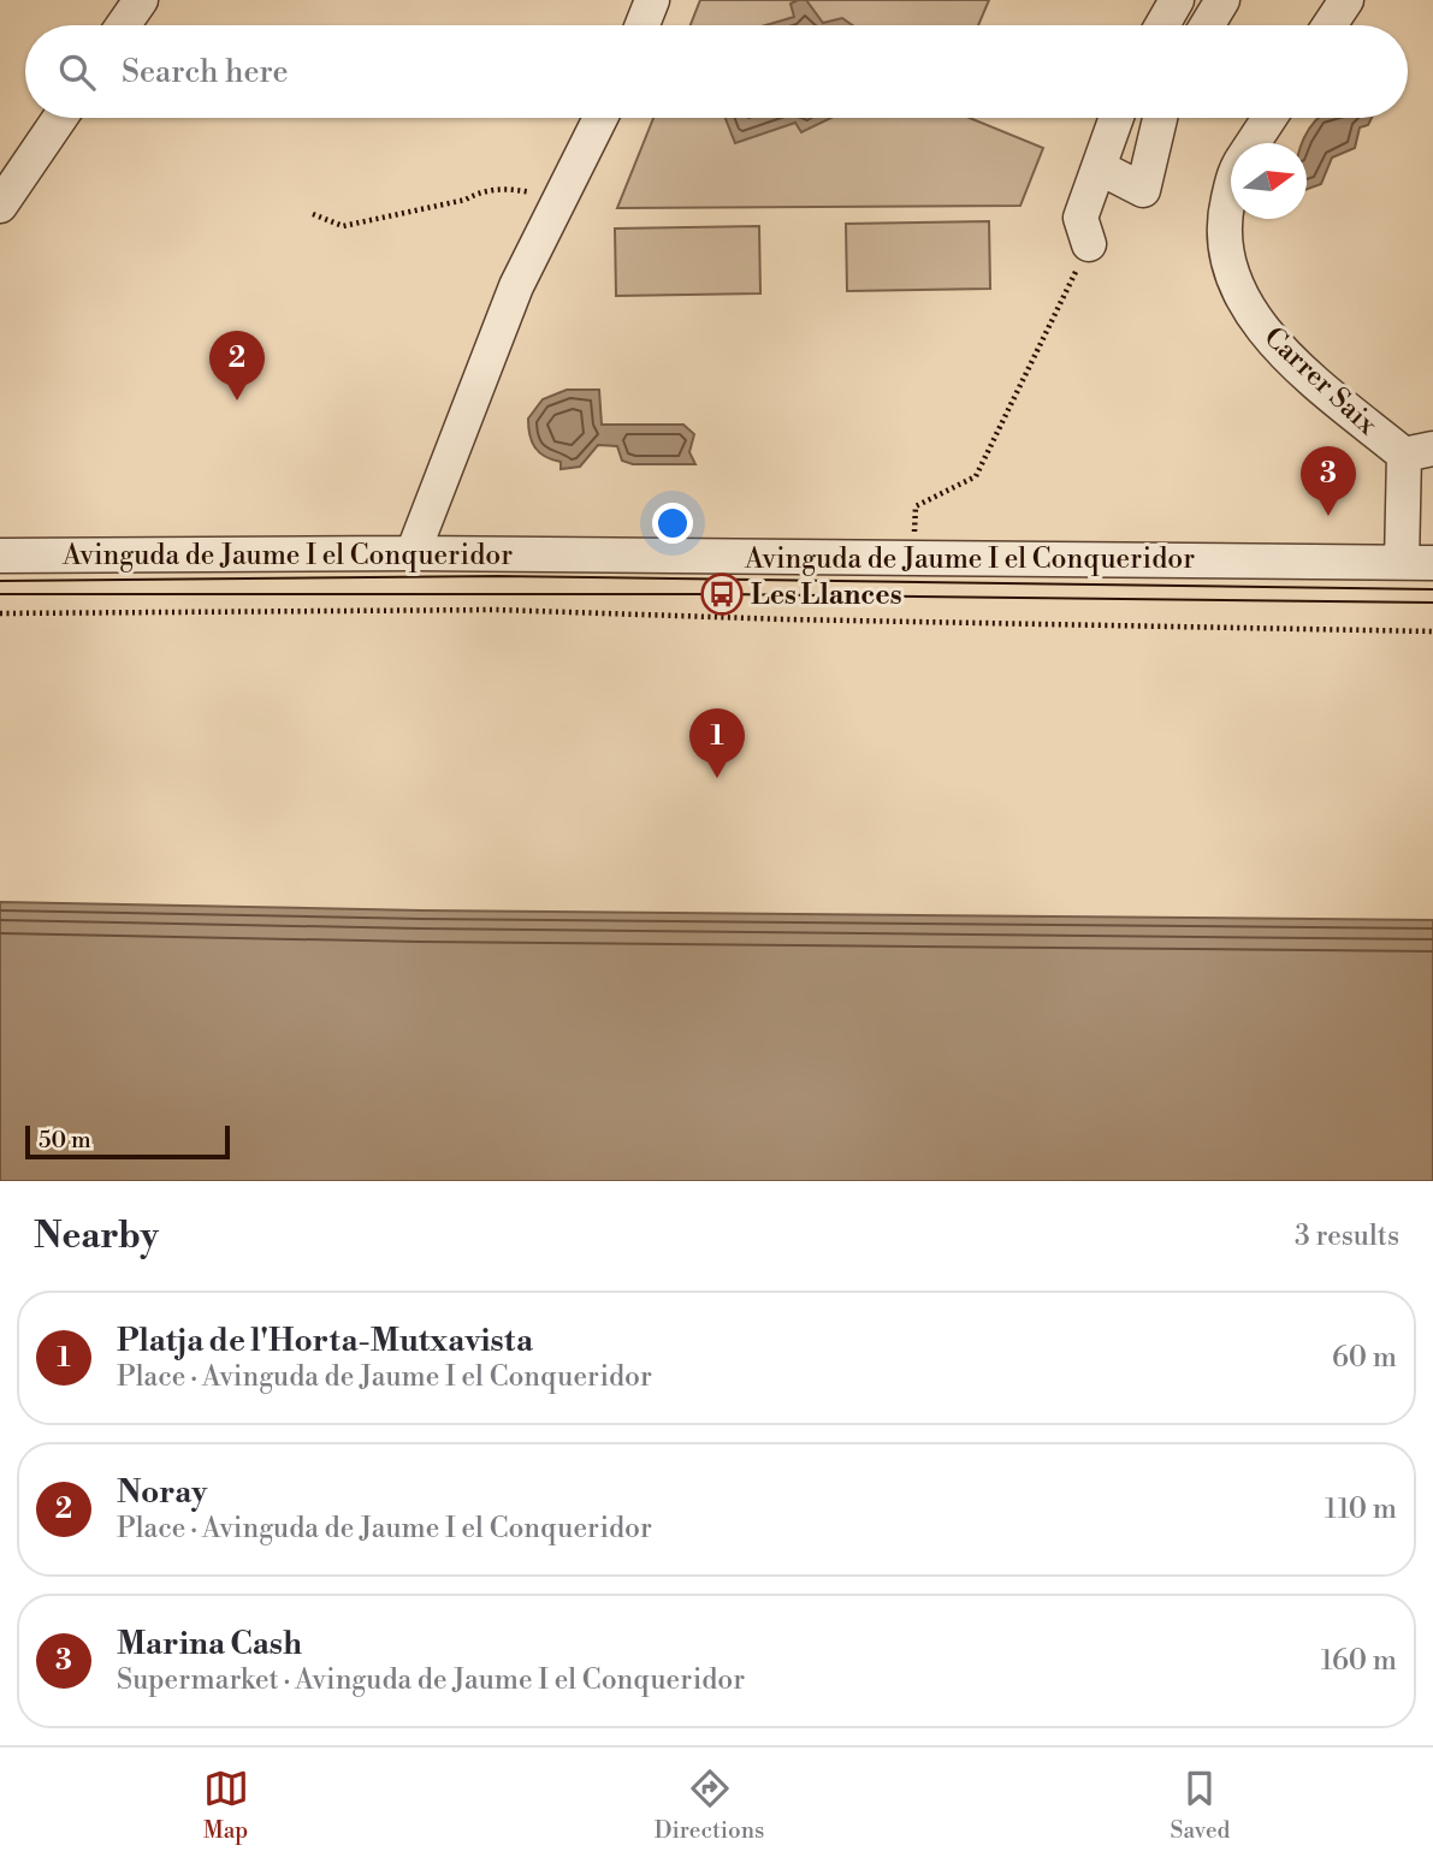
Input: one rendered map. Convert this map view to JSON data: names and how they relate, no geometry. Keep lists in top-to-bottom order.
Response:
{
  "streets": {
    "street": ["Carrer Saix", "Avinguda de Jaume I el Conqueridor"]
  },
  "places": {
    "bus stop": ["Les Llances"]
  },
  "scale_bar": "50 m",
  "north": "right",
  "page": {
    "search": "Search here",
    "pins": ["2", "3", "1"],
    "scale": "50 m",
    "heading": ["Nearby", "3 results"],
    "list": [
      {
        "mark": "1",
        "name": "Platja de l'Horta-Mutxavista",
        "note": "Place · Avinguda de Jaume I el Conqueridor",
        "value": "60 m"
      },
      {
        "mark": "2",
        "name": "Noray",
        "note": "Place · Avinguda de Jaume I el Conqueridor",
        "value": "110 m"
      },
      {
        "mark": "3",
        "name": "Marina Cash",
        "note": "Supermarket · Avinguda de Jaume I el Conqueridor",
        "value": "160 m"
      }
    ],
    "nav": ["Map", "Directions", "Saved"]
  }
}
